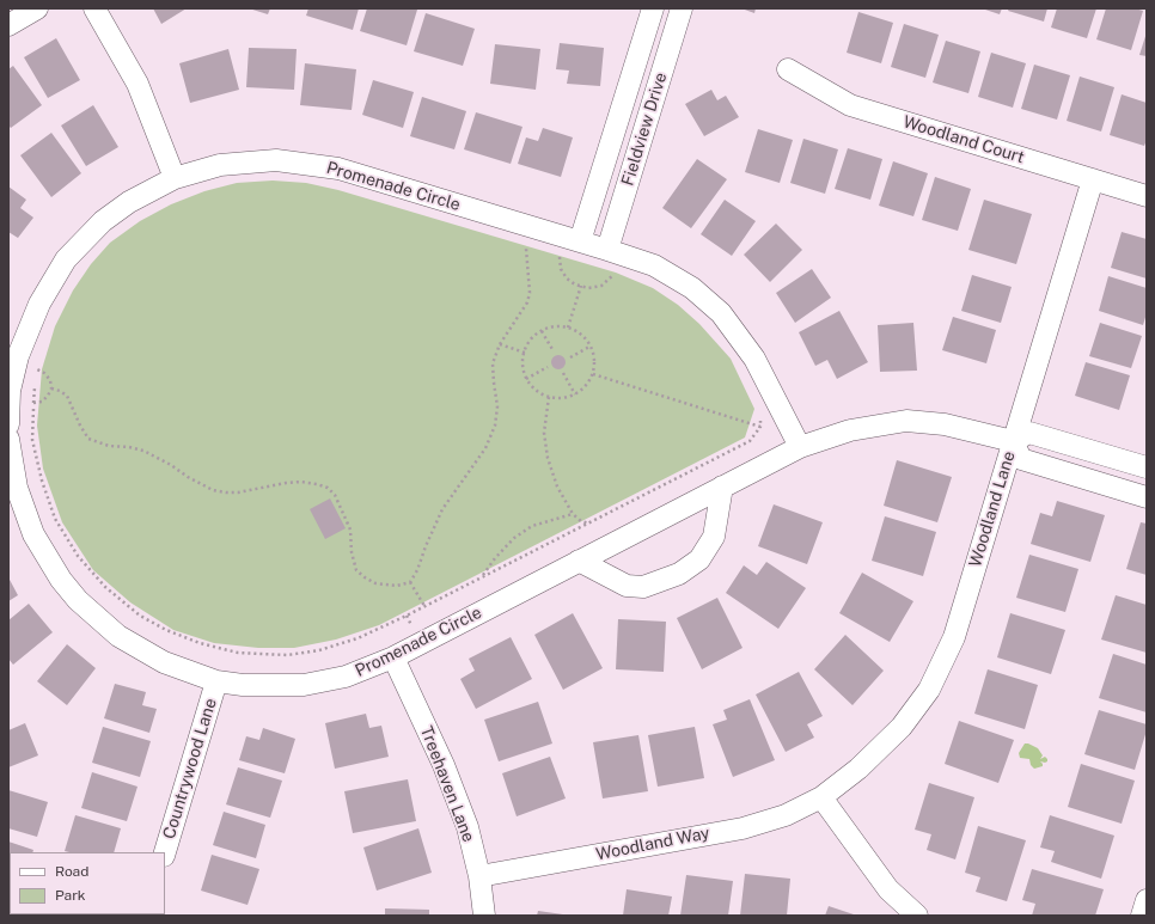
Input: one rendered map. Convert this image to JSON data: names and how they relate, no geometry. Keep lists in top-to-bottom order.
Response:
{
  "streets": {
    "street": [
      "Fieldview Drive",
      "Woodland Court",
      "Promenade Circle",
      "Woodland Lane",
      "Countrywood Lane",
      "Treehaven Lane",
      "Woodland Way"
    ]
  },
  "crossings": [
    ["Fieldview Drive", "Promenade Circle"],
    ["Woodland Court", "Woodland Lane"],
    ["Promenade Circle", "Woodland Lane"],
    ["Promenade Circle", "Countrywood Lane"],
    ["Promenade Circle", "Treehaven Lane"],
    ["Woodland Lane", "Woodland Way"],
    ["Treehaven Lane", "Woodland Way"]
  ],
  "legend": ["Road", "Park"]
}
